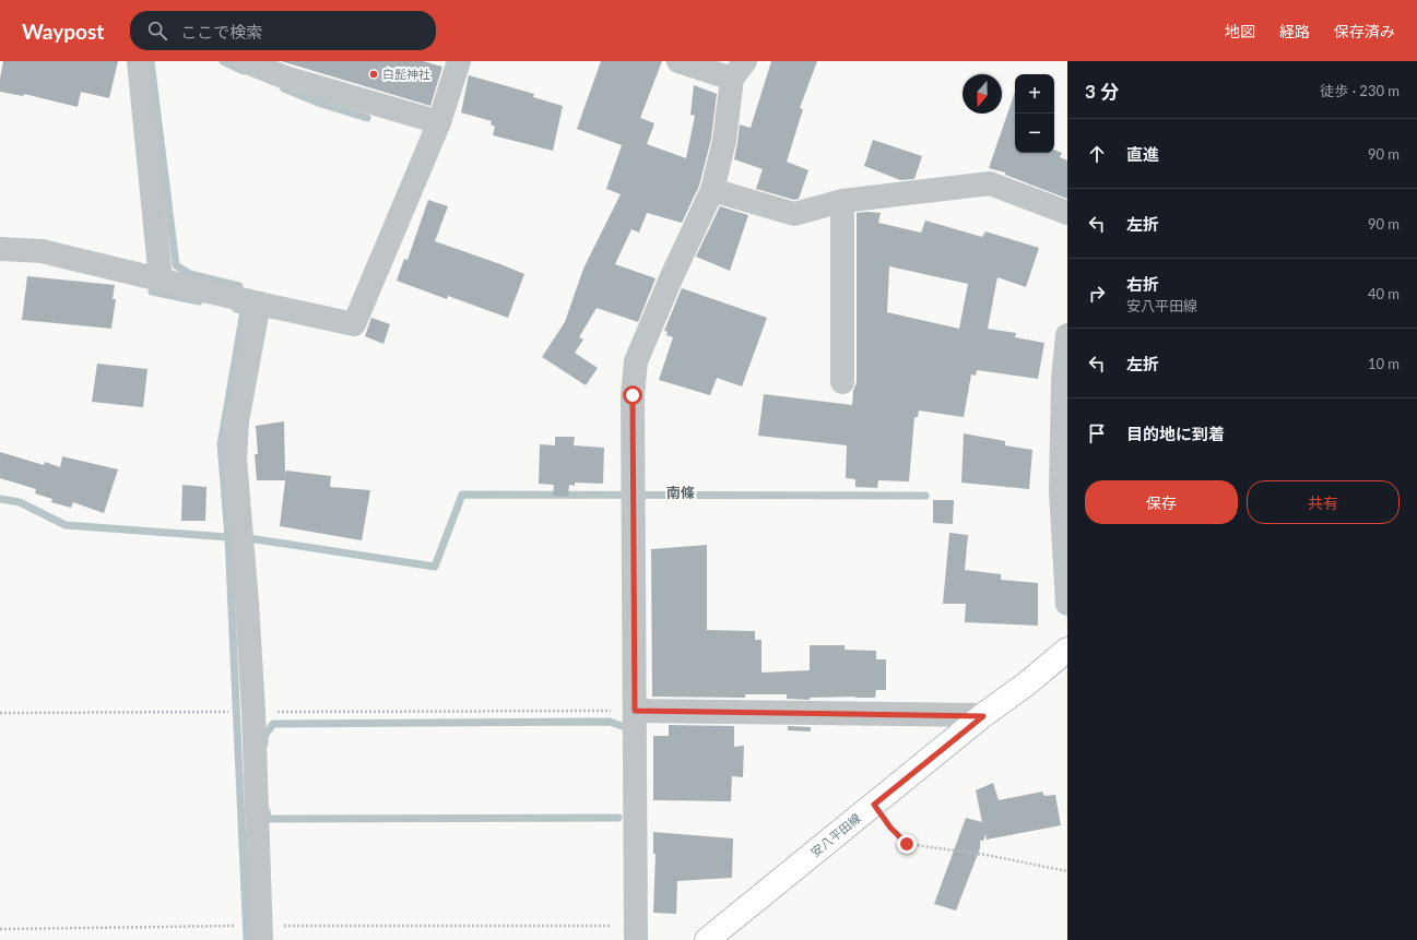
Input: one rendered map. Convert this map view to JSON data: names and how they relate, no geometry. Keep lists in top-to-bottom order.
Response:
{
  "streets": {
    "main road": ["安八平田線"]
  },
  "districts": ["南條"],
  "places": ["白髭神社"],
  "north": "bottom",
  "page": {
    "header": "Waypost",
    "search": "ここで検索",
    "nav": ["地図", "経路", "保存済み"],
    "heading": ["3 分", "徒歩 · 230 m"],
    "map_buttons": ["+", "−"],
    "list": [
      ["直進", "90 m"],
      ["左折", "90 m"],
      ["右折", "安八平田線", "40 m"],
      ["左折", "10 m"],
      "目的地に到着"
    ],
    "buttons": ["保存", "共有"]
  }
}
